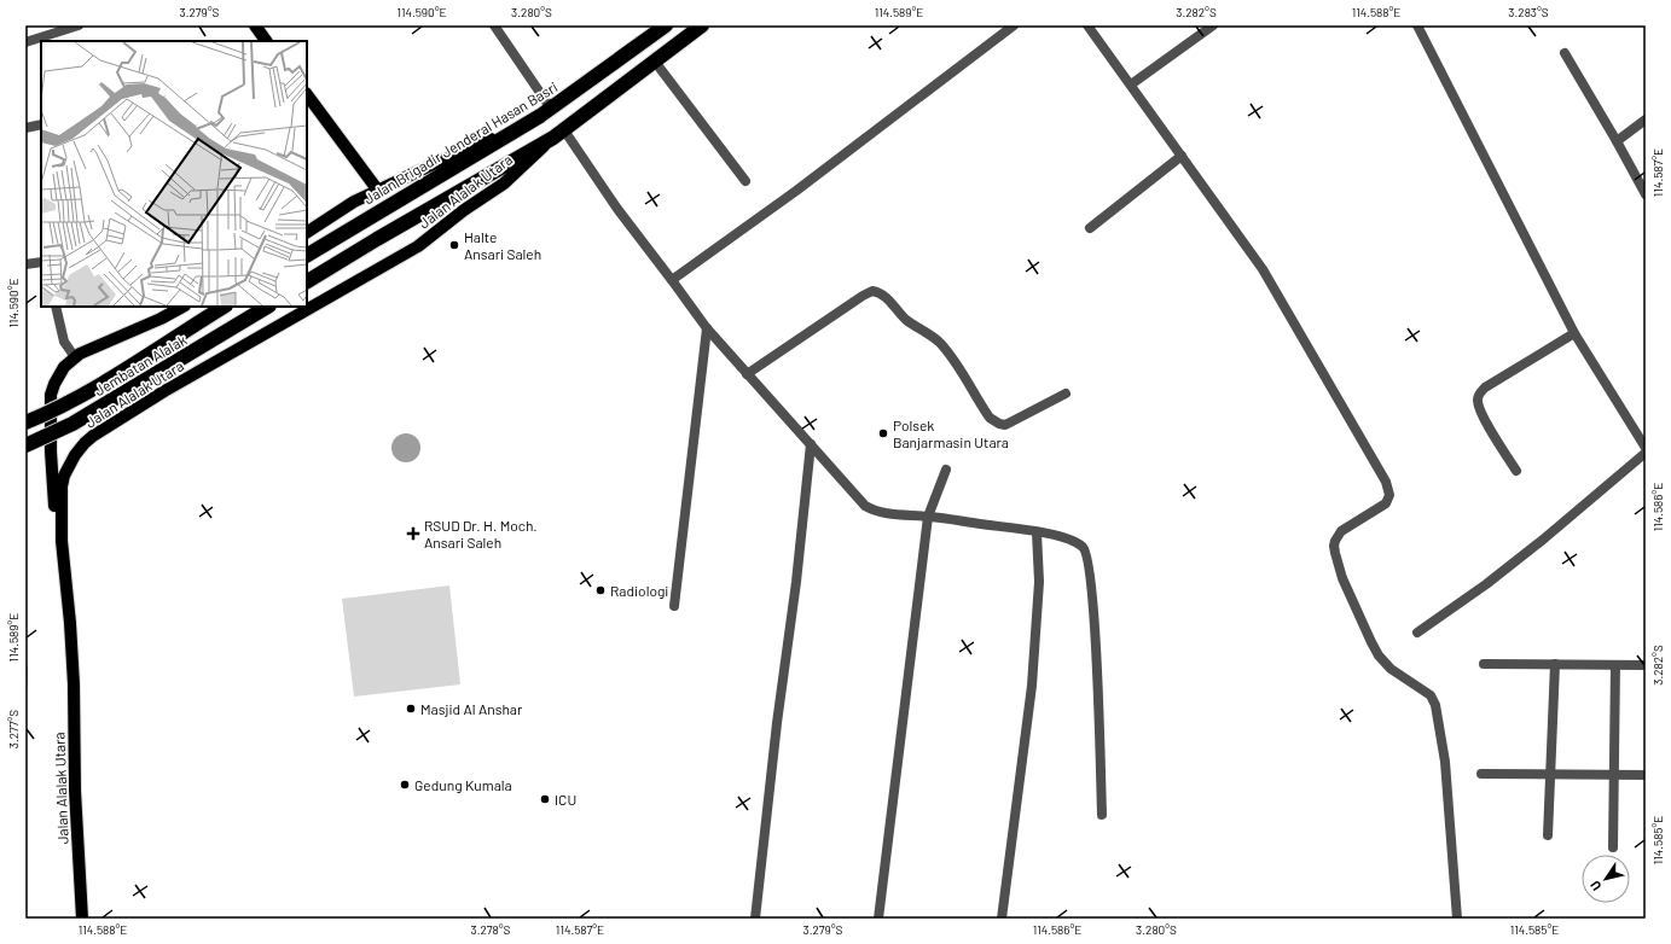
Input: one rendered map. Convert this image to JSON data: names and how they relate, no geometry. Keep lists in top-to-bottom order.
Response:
{
  "streets": {
    "highway": ["Jalan Brigadir Jenderal Hasan Basri", "Jembatan Alalak"],
    "main road": ["Jalan Alalak Utara"]
  },
  "places": {
    "other": [
      "Halte Ansari Saleh",
      "Polsek Banjarmasin Utara",
      "Radiologi",
      "Masjid Al Anshar",
      "Gedung Kumala",
      "ICU"
    ],
    "health": ["RSUD Dr. H. Moch. Ansari Saleh"]
  },
  "north": "bottom left",
  "coordinates": [
    "3.279°S",
    "114.590°E",
    "3.280°S",
    "114.589°E",
    "3.282°S",
    "114.588°E",
    "3.283°S",
    "114.587°E",
    "114.586°E",
    "3.277°S",
    "114.585°E",
    "3.278°S"
  ]
}
